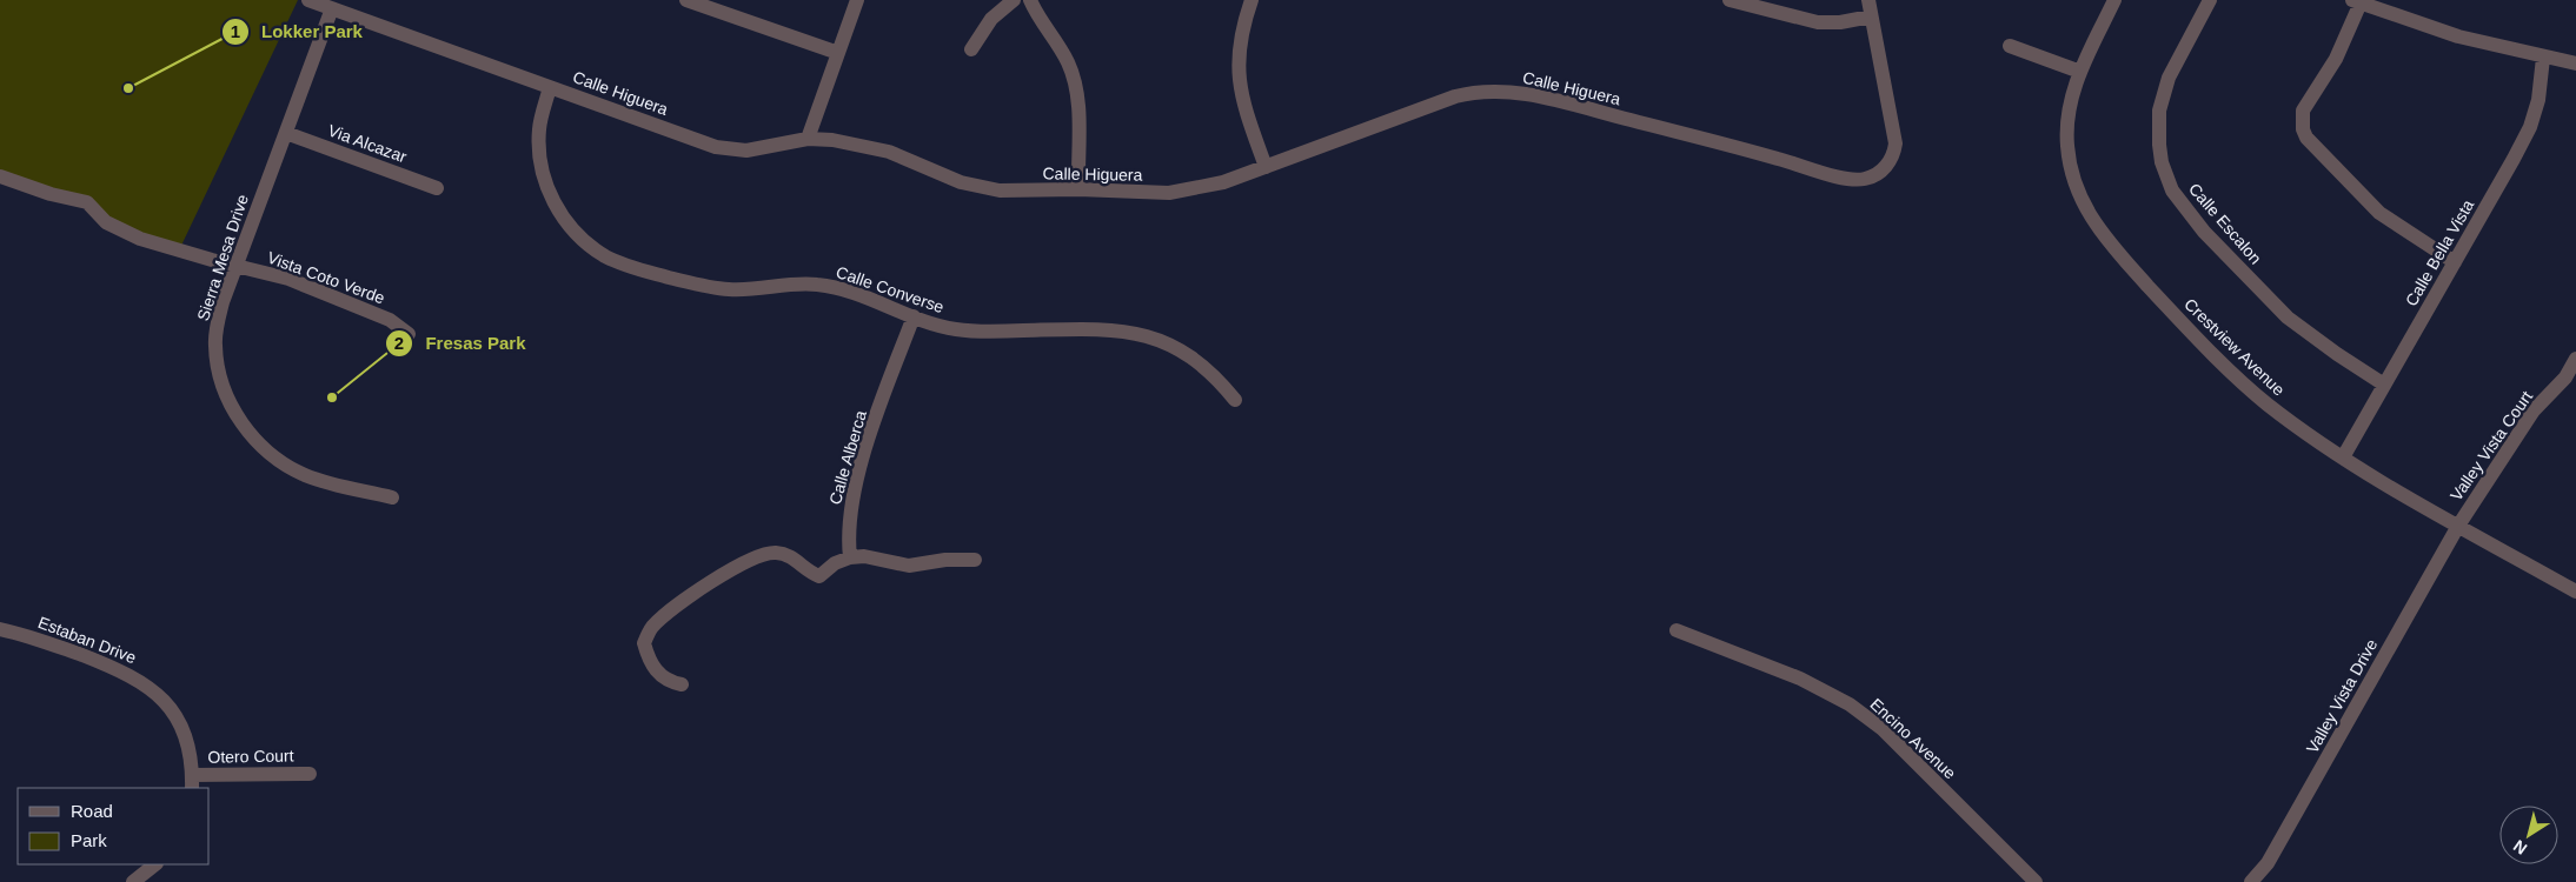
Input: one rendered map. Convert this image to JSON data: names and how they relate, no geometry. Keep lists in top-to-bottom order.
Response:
{
  "streets": {
    "street": [
      "Calle Higuera",
      "Via Alcazar",
      "Calle Escalon",
      "Calle Bella Vista",
      "Sierra Mesa Drive",
      "Vista Coto Verde",
      "Calle Converse",
      "Crestview Avenue",
      "Valley Vista Court",
      "Calle Alberca",
      "Estaban Drive",
      "Valley Vista Drive",
      "Encino Avenue",
      "Otero Court"
    ]
  },
  "crossings": [
    ["Calle Higuera", "Sierra Mesa Drive"],
    ["Calle Higuera", "Calle Converse"],
    ["Via Alcazar", "Sierra Mesa Drive"],
    ["Calle Escalon", "Calle Bella Vista"],
    ["Calle Bella Vista", "Crestview Avenue"],
    ["Sierra Mesa Drive", "Vista Coto Verde"],
    ["Calle Converse", "Calle Alberca"],
    ["Crestview Avenue", "Valley Vista Court"],
    ["Crestview Avenue", "Valley Vista Drive"],
    ["Valley Vista Court", "Valley Vista Drive"],
    ["Estaban Drive", "Otero Court"]
  ],
  "places": ["Lokker Park", "Fresas Park"],
  "legend": ["Road", "Park"],
  "north": "bottom left"
}
